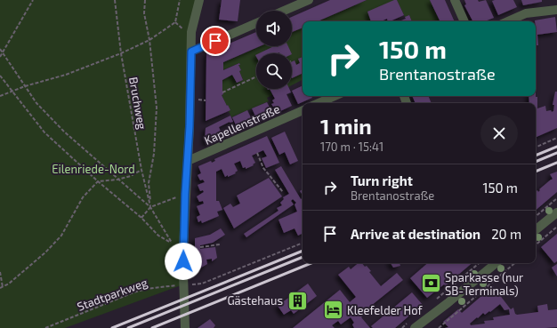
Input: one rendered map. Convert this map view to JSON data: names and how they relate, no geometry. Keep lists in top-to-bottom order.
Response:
{
  "streets": {
    "street": ["Kapellenstraße"],
    "path": ["Bruchweg", "Stadtparkweg"]
  },
  "parks": ["Eilenriede-Nord"],
  "places": {
    "bank": ["Sparkasse (nur SB-Terminals)"],
    "building": ["Gästehaus"],
    "hotel": ["Kleefelder Hof"]
  },
  "page": {
    "turn": ["150 m", "Brentanostraße"],
    "heading": ["1 min", "170 m · 15:41"],
    "list": [
      {
        "name": "Turn right",
        "note": "Brentanostraße",
        "value": "150 m"
      },
      {
        "name": "Arrive at destination",
        "value": "20 m"
      }
    ]
  }
}
